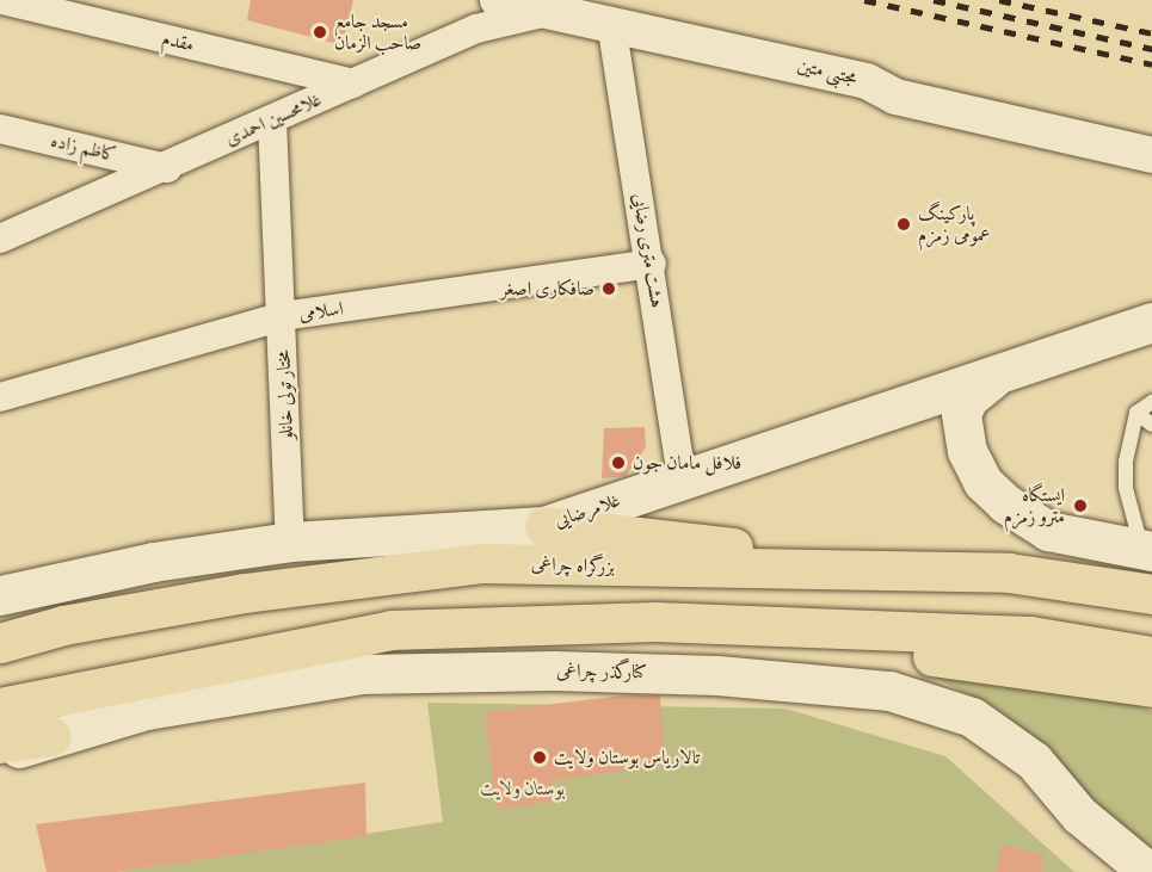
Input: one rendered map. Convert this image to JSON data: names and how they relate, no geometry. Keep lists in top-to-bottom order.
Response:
{
  "streets": {
    "highway": ["بزرگراه چراغی"],
    "main road": ["غلامرضایی", "کنارگذر چراغی"],
    "street": [
      "مقدم",
      "مجتبی متین",
      "غلامحسین احمدی",
      "کاظم زاده",
      "هشت متری رضایی",
      "اسلامی",
      "مختار تولی خانلو"
    ]
  },
  "crossings": [
    ["مقدم", "غلامحسین احمدی"],
    ["مجتبی متین", "غلامحسین احمدی"],
    ["مجتبی متین", "هشت متری رضایی"],
    ["غلامحسین احمدی", "کاظم زاده"],
    ["غلامحسین احمدی", "مختار تولی خانلو"],
    ["هشت متری رضایی", "اسلامی"],
    ["هشت متری رضایی", "غلامرضایی"],
    ["اسلامی", "مختار تولی خانلو"],
    ["مختار تولی خانلو", "غلامرضایی"]
  ],
  "parks": ["بوستان ولایت"],
  "places": [
    "مسجد جامع صاحب الزمان",
    "پارکینگ عمومی زمزم",
    "صافکاری اصغر",
    "فلافل مامان جون",
    "ایستگاه مترو زمزم",
    "تالاریاس بوستان ولایت"
  ]
}
